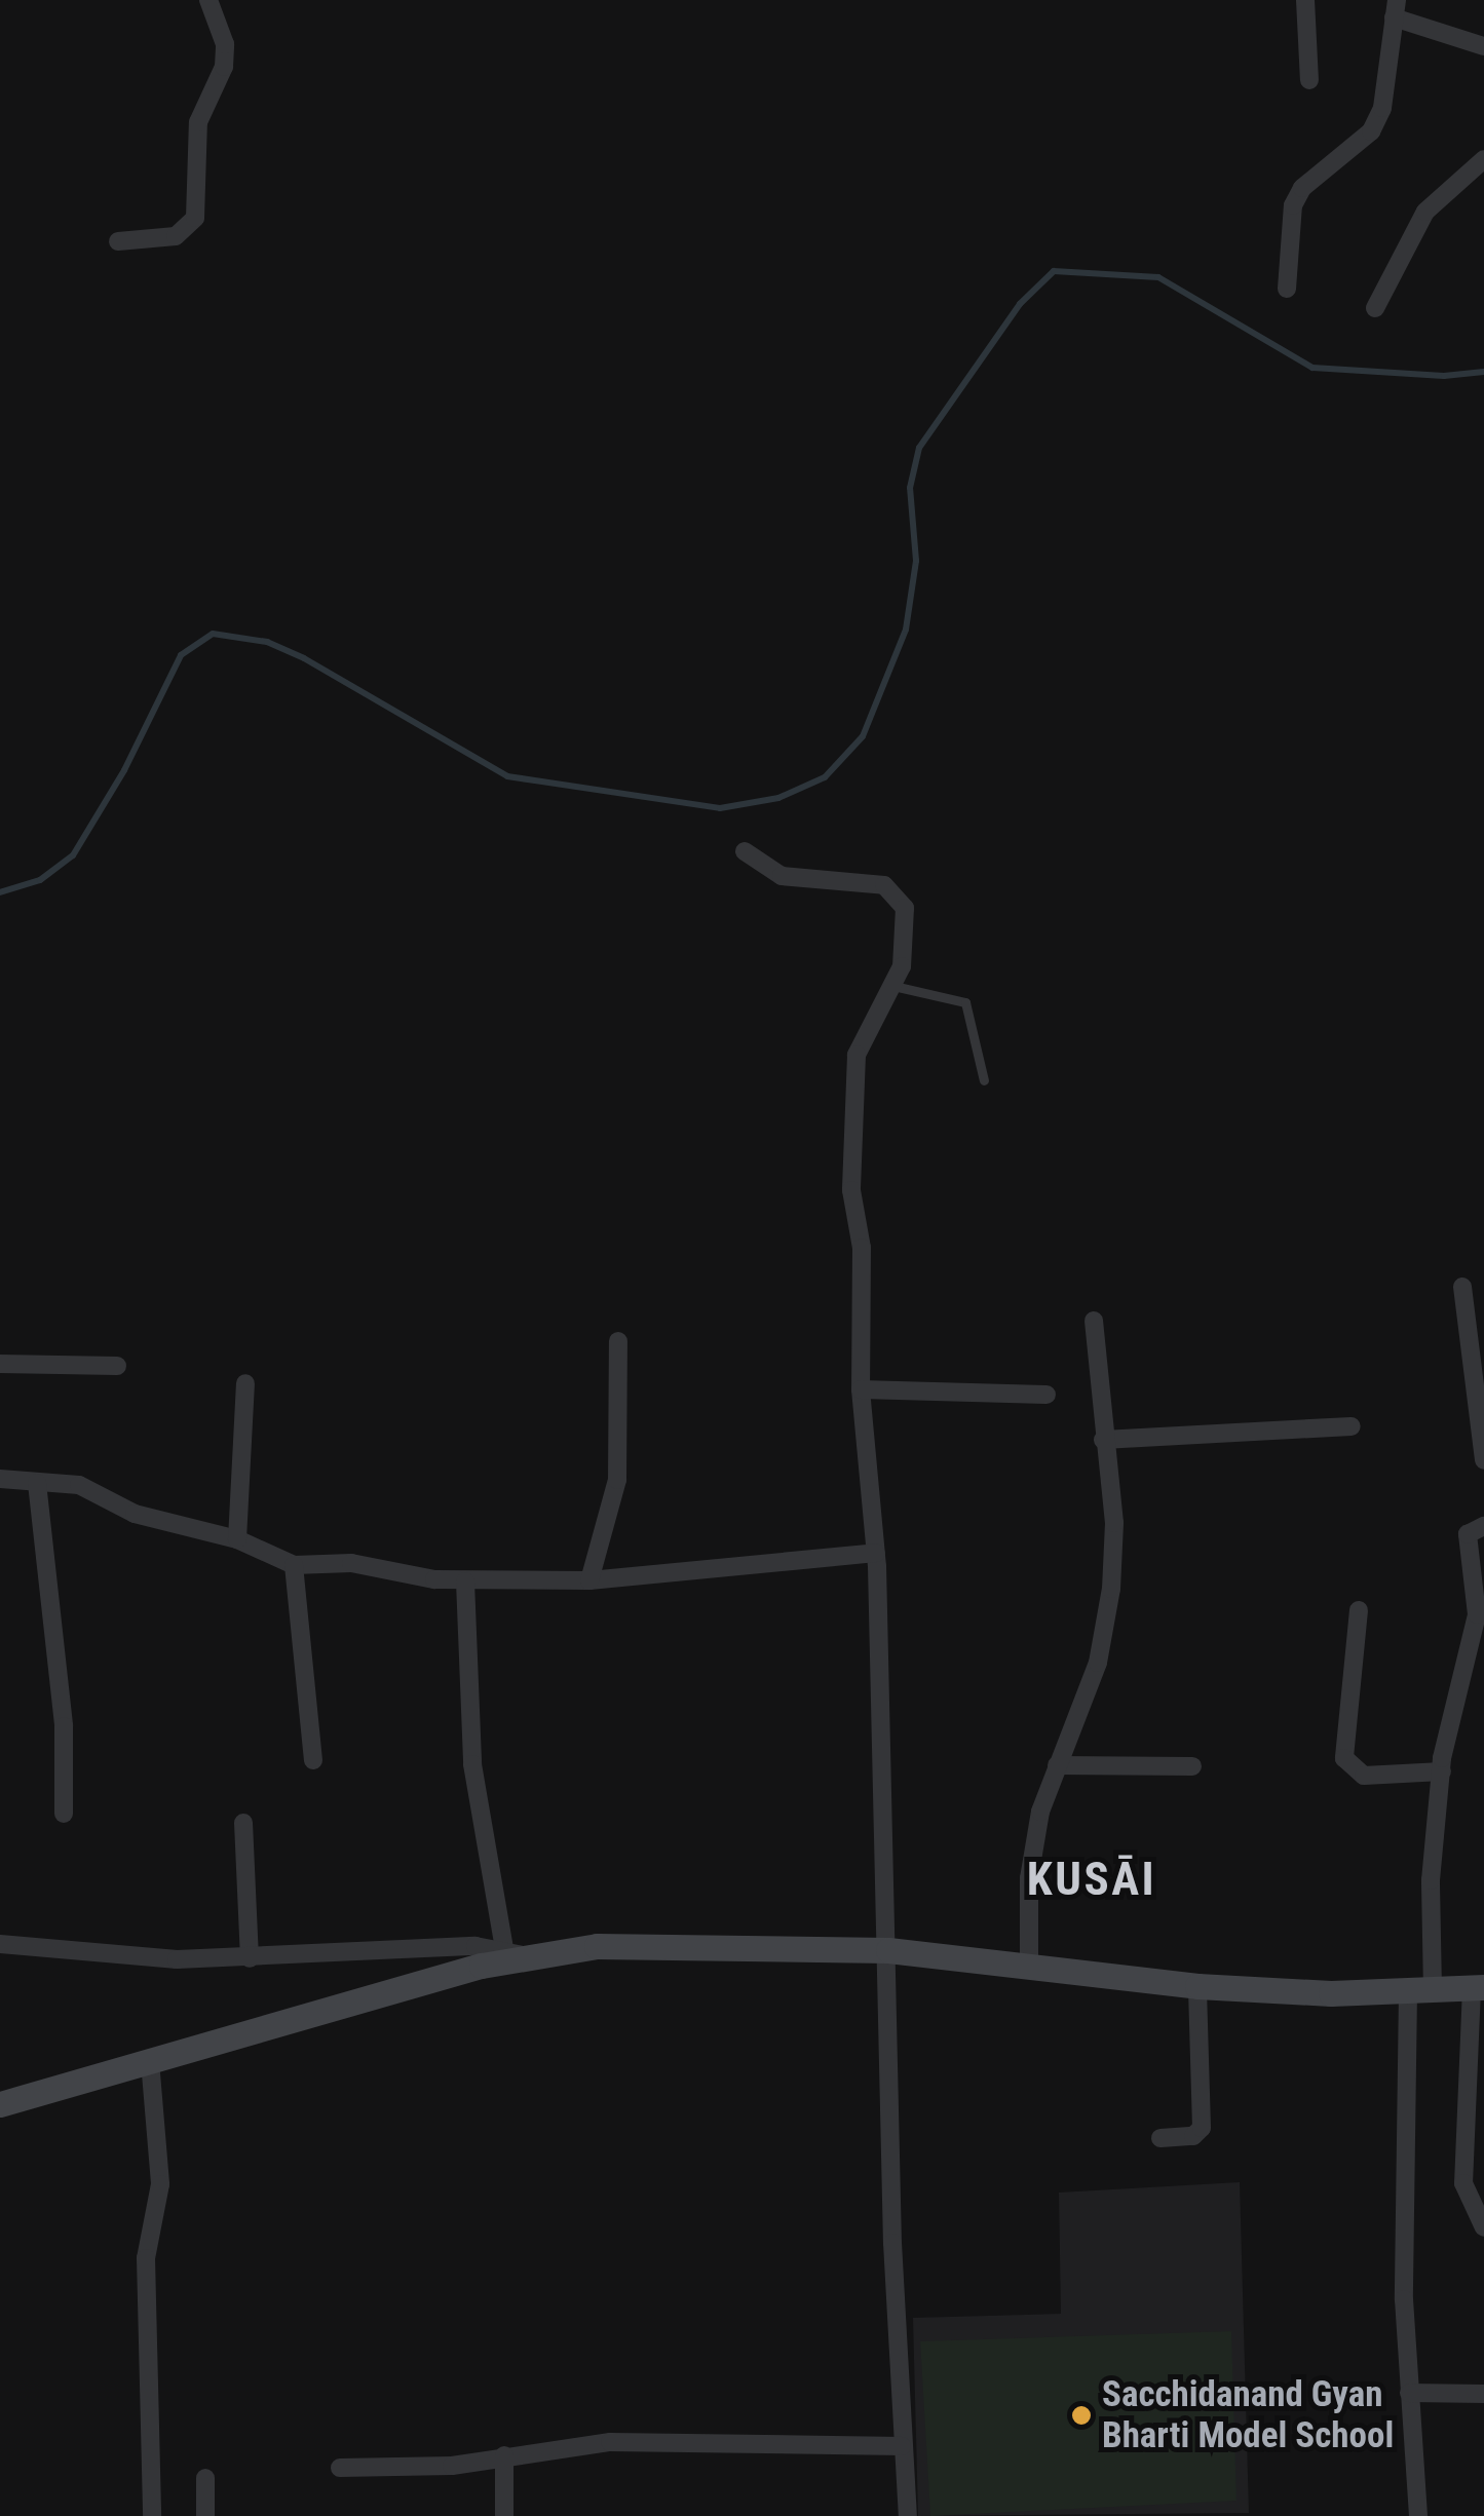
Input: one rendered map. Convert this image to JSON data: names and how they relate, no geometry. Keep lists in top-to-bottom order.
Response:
{
  "districts": ["KUSĀI"],
  "places": ["Sacchidanand Gyan Bharti Model School"]
}
